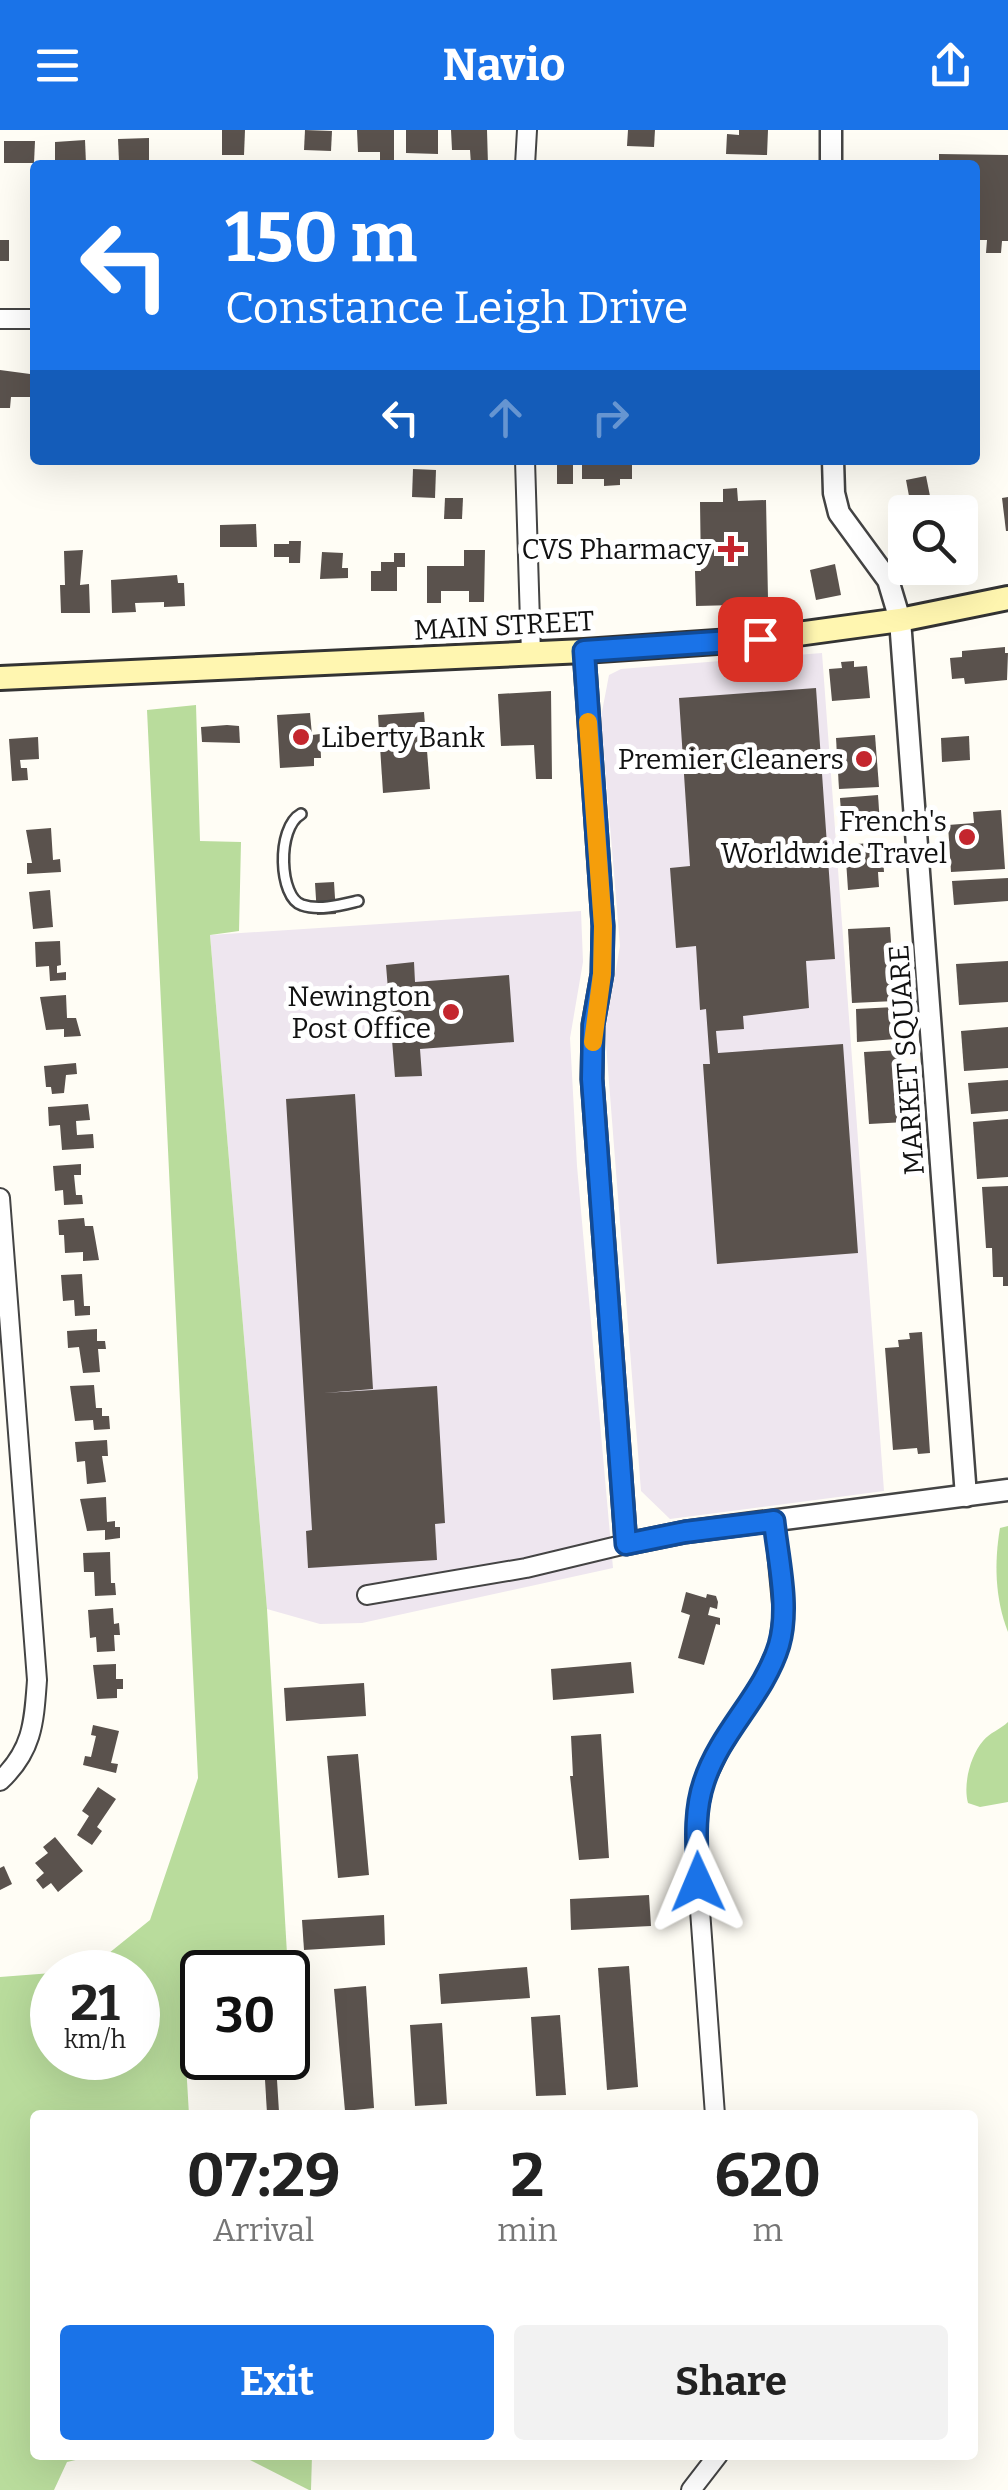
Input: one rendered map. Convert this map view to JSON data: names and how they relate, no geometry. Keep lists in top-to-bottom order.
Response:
{
  "streets": {
    "main road": ["MAIN STREET"],
    "street": ["MARKET SQUARE"]
  },
  "crossings": [
    ["MAIN STREET", "MARKET SQUARE"]
  ],
  "places": {
    "health": ["CVS Pharmacy"],
    "other": [
      "Liberty Bank",
      "Premier Cleaners",
      "French's Worldwide Travel",
      "Newington Post Office"
    ]
  },
  "page": {
    "header": "Navio",
    "turn": ["150 m", "Constance Leigh Drive"],
    "speed": "21 km/h",
    "limit": "30",
    "eta": [
      "07:29",
      "Arrival",
      "2",
      "min",
      "620",
      "m"
    ],
    "buttons": ["Exit", "Share"]
  }
}
